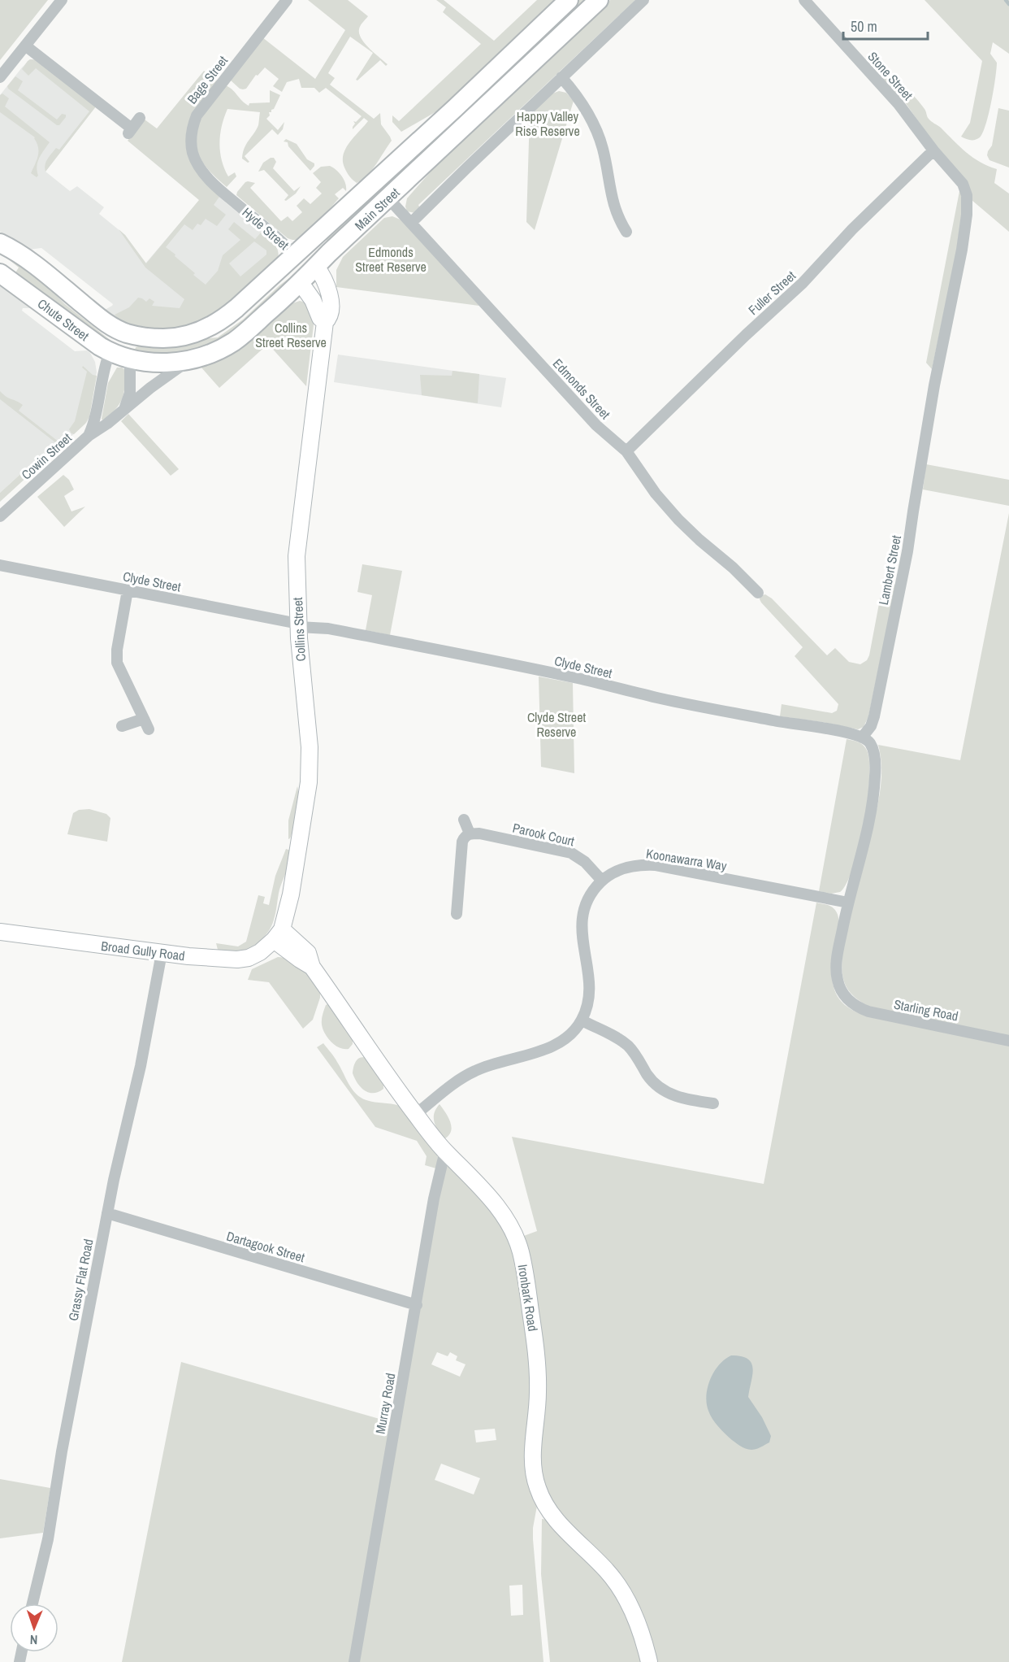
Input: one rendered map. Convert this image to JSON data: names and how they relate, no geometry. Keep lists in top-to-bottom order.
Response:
{
  "streets": {
    "main road": ["Main Street", "Hyde Street", "Chute Street"],
    "street": [
      "Stone Street",
      "Bage Street",
      "Fuller Street",
      "Edmonds Street",
      "Cowin Street",
      "Lambert Street",
      "Clyde Street",
      "Collins Street",
      "Parook Court",
      "Koonawarra Way",
      "Broad Gully Road",
      "Starling Road",
      "Dartagook Street",
      "Grassy Flat Road",
      "Ironbark Road",
      "Murray Road"
    ]
  },
  "crossings": [
    ["Stone Street", "Fuller Street"],
    ["Stone Street", "Lambert Street"],
    ["Bage Street", "Hyde Street"],
    ["Main Street", "Hyde Street"],
    ["Main Street", "Chute Street"],
    ["Main Street", "Edmonds Street"],
    ["Main Street", "Cowin Street"],
    ["Main Street", "Collins Street"],
    ["Fuller Street", "Edmonds Street"],
    ["Fuller Street", "Lambert Street"],
    ["Chute Street", "Cowin Street"],
    ["Lambert Street", "Clyde Street"],
    ["Clyde Street", "Collins Street"],
    ["Collins Street", "Broad Gully Road"],
    ["Collins Street", "Ironbark Road"],
    ["Parook Court", "Koonawarra Way"],
    ["Koonawarra Way", "Starling Road"],
    ["Koonawarra Way", "Ironbark Road"],
    ["Broad Gully Road", "Grassy Flat Road"],
    ["Broad Gully Road", "Ironbark Road"],
    ["Dartagook Street", "Grassy Flat Road"],
    ["Dartagook Street", "Murray Road"],
    ["Ironbark Road", "Murray Road"]
  ],
  "parks": [
    "Happy Valley Rise Reserve",
    "Edmonds Street Reserve",
    "Collins Street Reserve",
    "Clyde Street Reserve"
  ],
  "scale_bar": "50 m",
  "north": "bottom"
}
